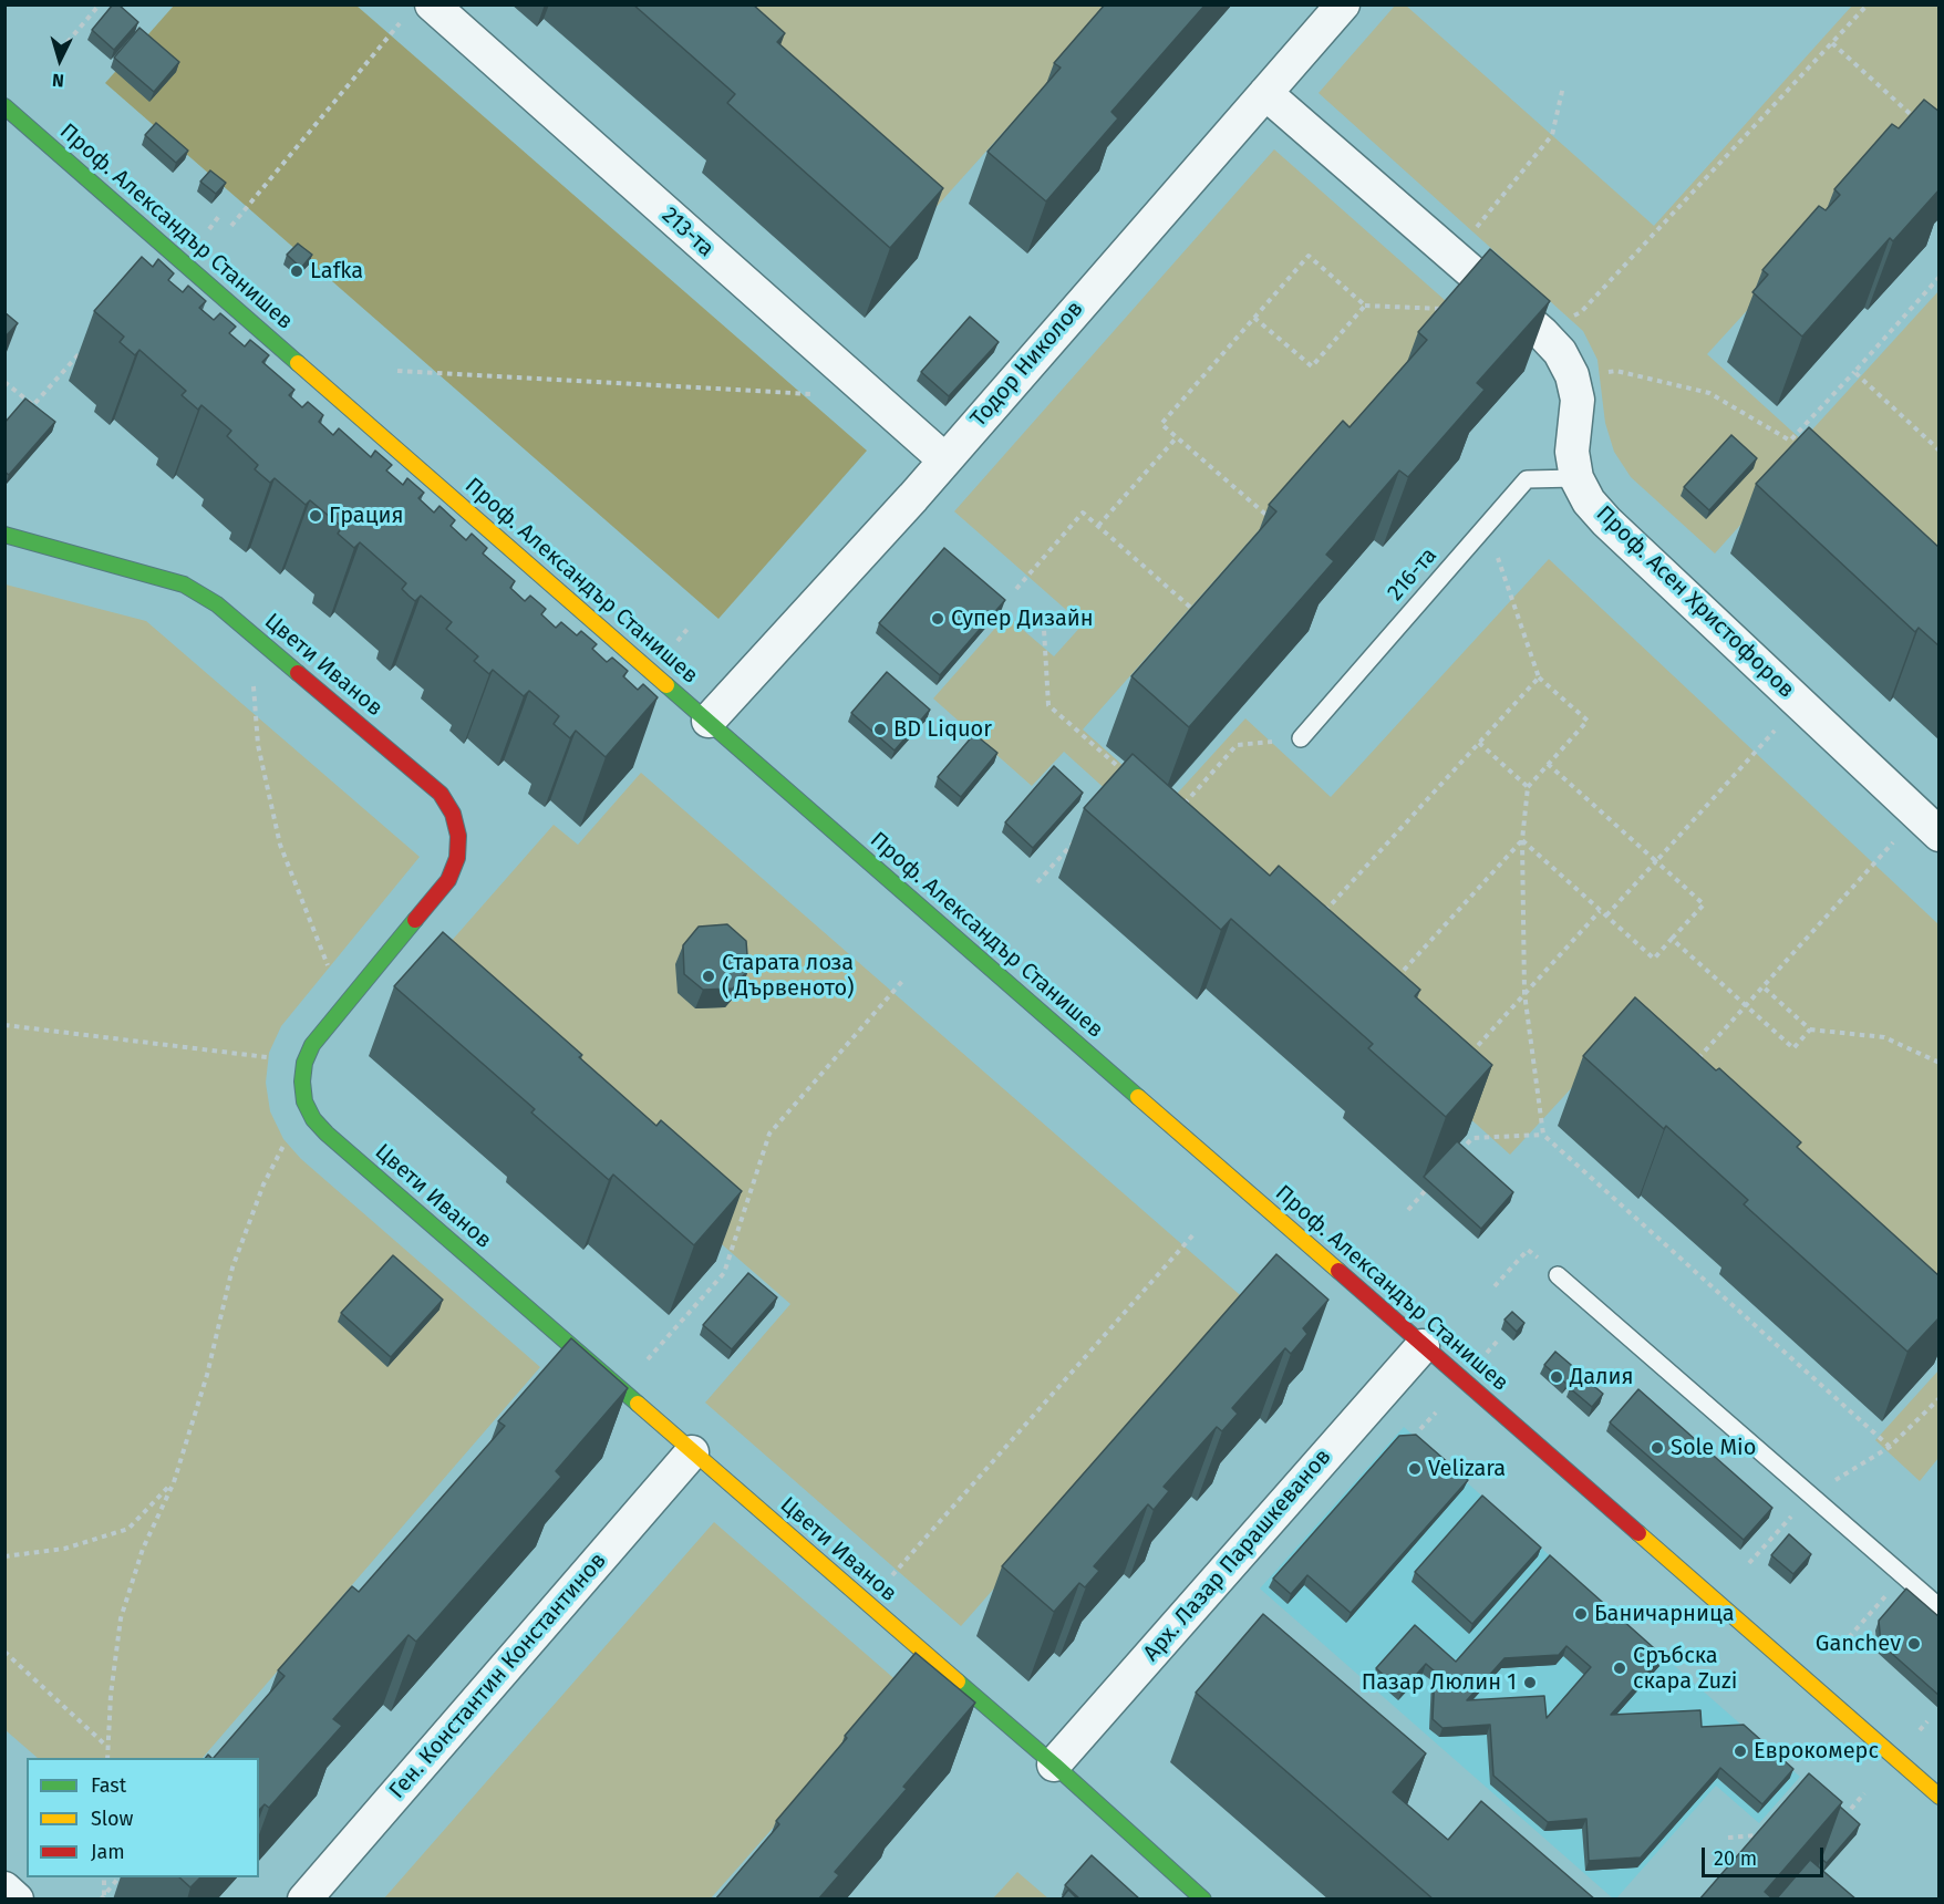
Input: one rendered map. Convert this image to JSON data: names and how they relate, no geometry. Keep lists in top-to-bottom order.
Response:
{
  "streets": {
    "street": [
      "Проф. Александър Станишев",
      "213-та",
      "Тодор Николов",
      "Проф. Асен Христофоров",
      "Цвети Иванов",
      "Арх. Лазар Парашкеванов",
      "Ген. Константин Константинов"
    ],
    "lane": ["216-та"]
  },
  "crossings": [
    ["Проф. Александър Станишев", "Тодор Николов"],
    ["Проф. Александър Станишев", "Арх. Лазар Парашкеванов"],
    ["213-та", "Тодор Николов"],
    ["Тодор Николов", "Проф. Асен Христофоров"],
    ["216-та", "Проф. Асен Христофоров"],
    ["Цвети Иванов", "Арх. Лазар Парашкеванов"],
    ["Цвети Иванов", "Ген. Константин Константинов"]
  ],
  "places": [
    "Lafka",
    "Грация",
    "Супер Дизайн",
    "BD Liquor",
    "Старата лоза ( Дървеното)",
    "Далия",
    "Sole Mio",
    "Velizara",
    "Баничарница",
    "Ganchev",
    "Сръбска скара Zuzi",
    "Пазар Люлин 1",
    "Еврокомерс"
  ],
  "legend": ["Fast", "Slow", "Jam"],
  "scale_bar": "20 m",
  "north": "bottom"
}
